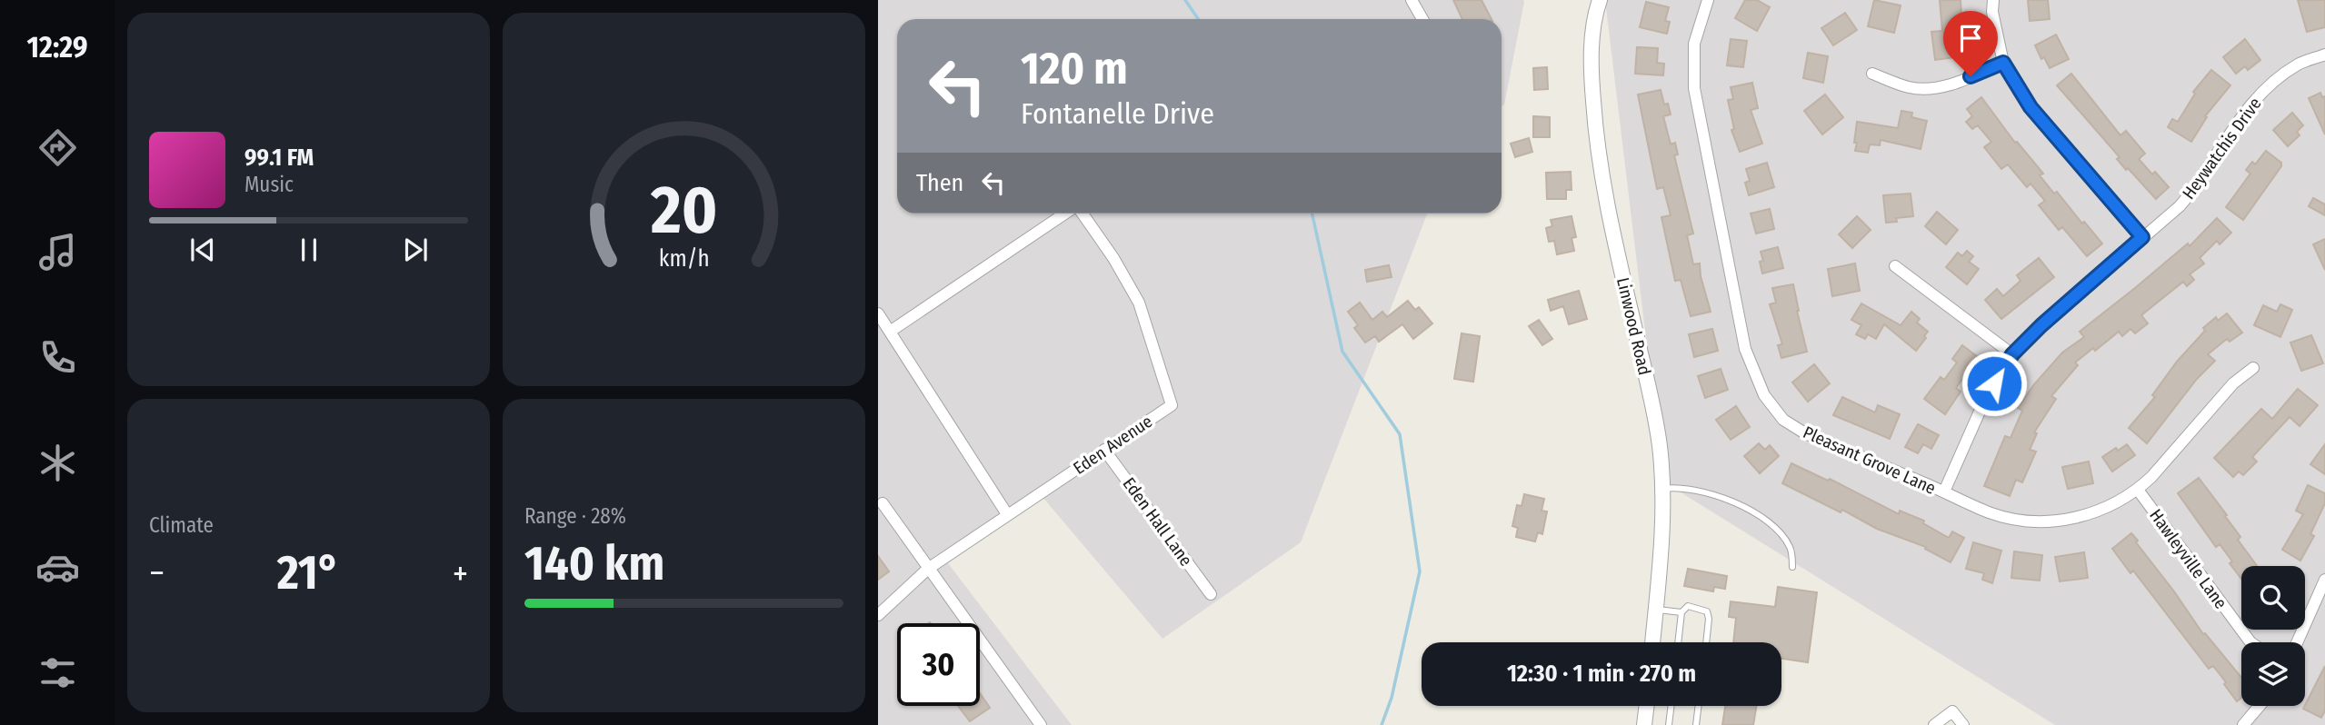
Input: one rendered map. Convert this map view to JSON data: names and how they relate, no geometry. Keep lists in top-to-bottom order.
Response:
{
  "streets": {
    "street": [
      "Heywatchis Drive",
      "Linwood Road",
      "Eden Avenue",
      "Pleasant Grove Lane",
      "Eden Hall Lane",
      "Hawleyville Lane"
    ]
  },
  "crossings": [
    ["Heywatchis Drive", "Pleasant Grove Lane"],
    ["Eden Avenue", "Eden Hall Lane"],
    ["Pleasant Grove Lane", "Hawleyville Lane"]
  ],
  "page": {
    "tabs": "12:29",
    "turn": ["120 m", "Fontanelle Drive"],
    "song": ["99.1 FM", "Music"],
    "then": "Then",
    "tile": [
      "Climate",
      ["Range · 28%", "140 km"]
    ],
    "heat": ["−", "21°", "+"],
    "limit": "30",
    "trip": "12:30 · 1 min · 270 m",
    "gauge": ["20", "km/h"]
  }
}
